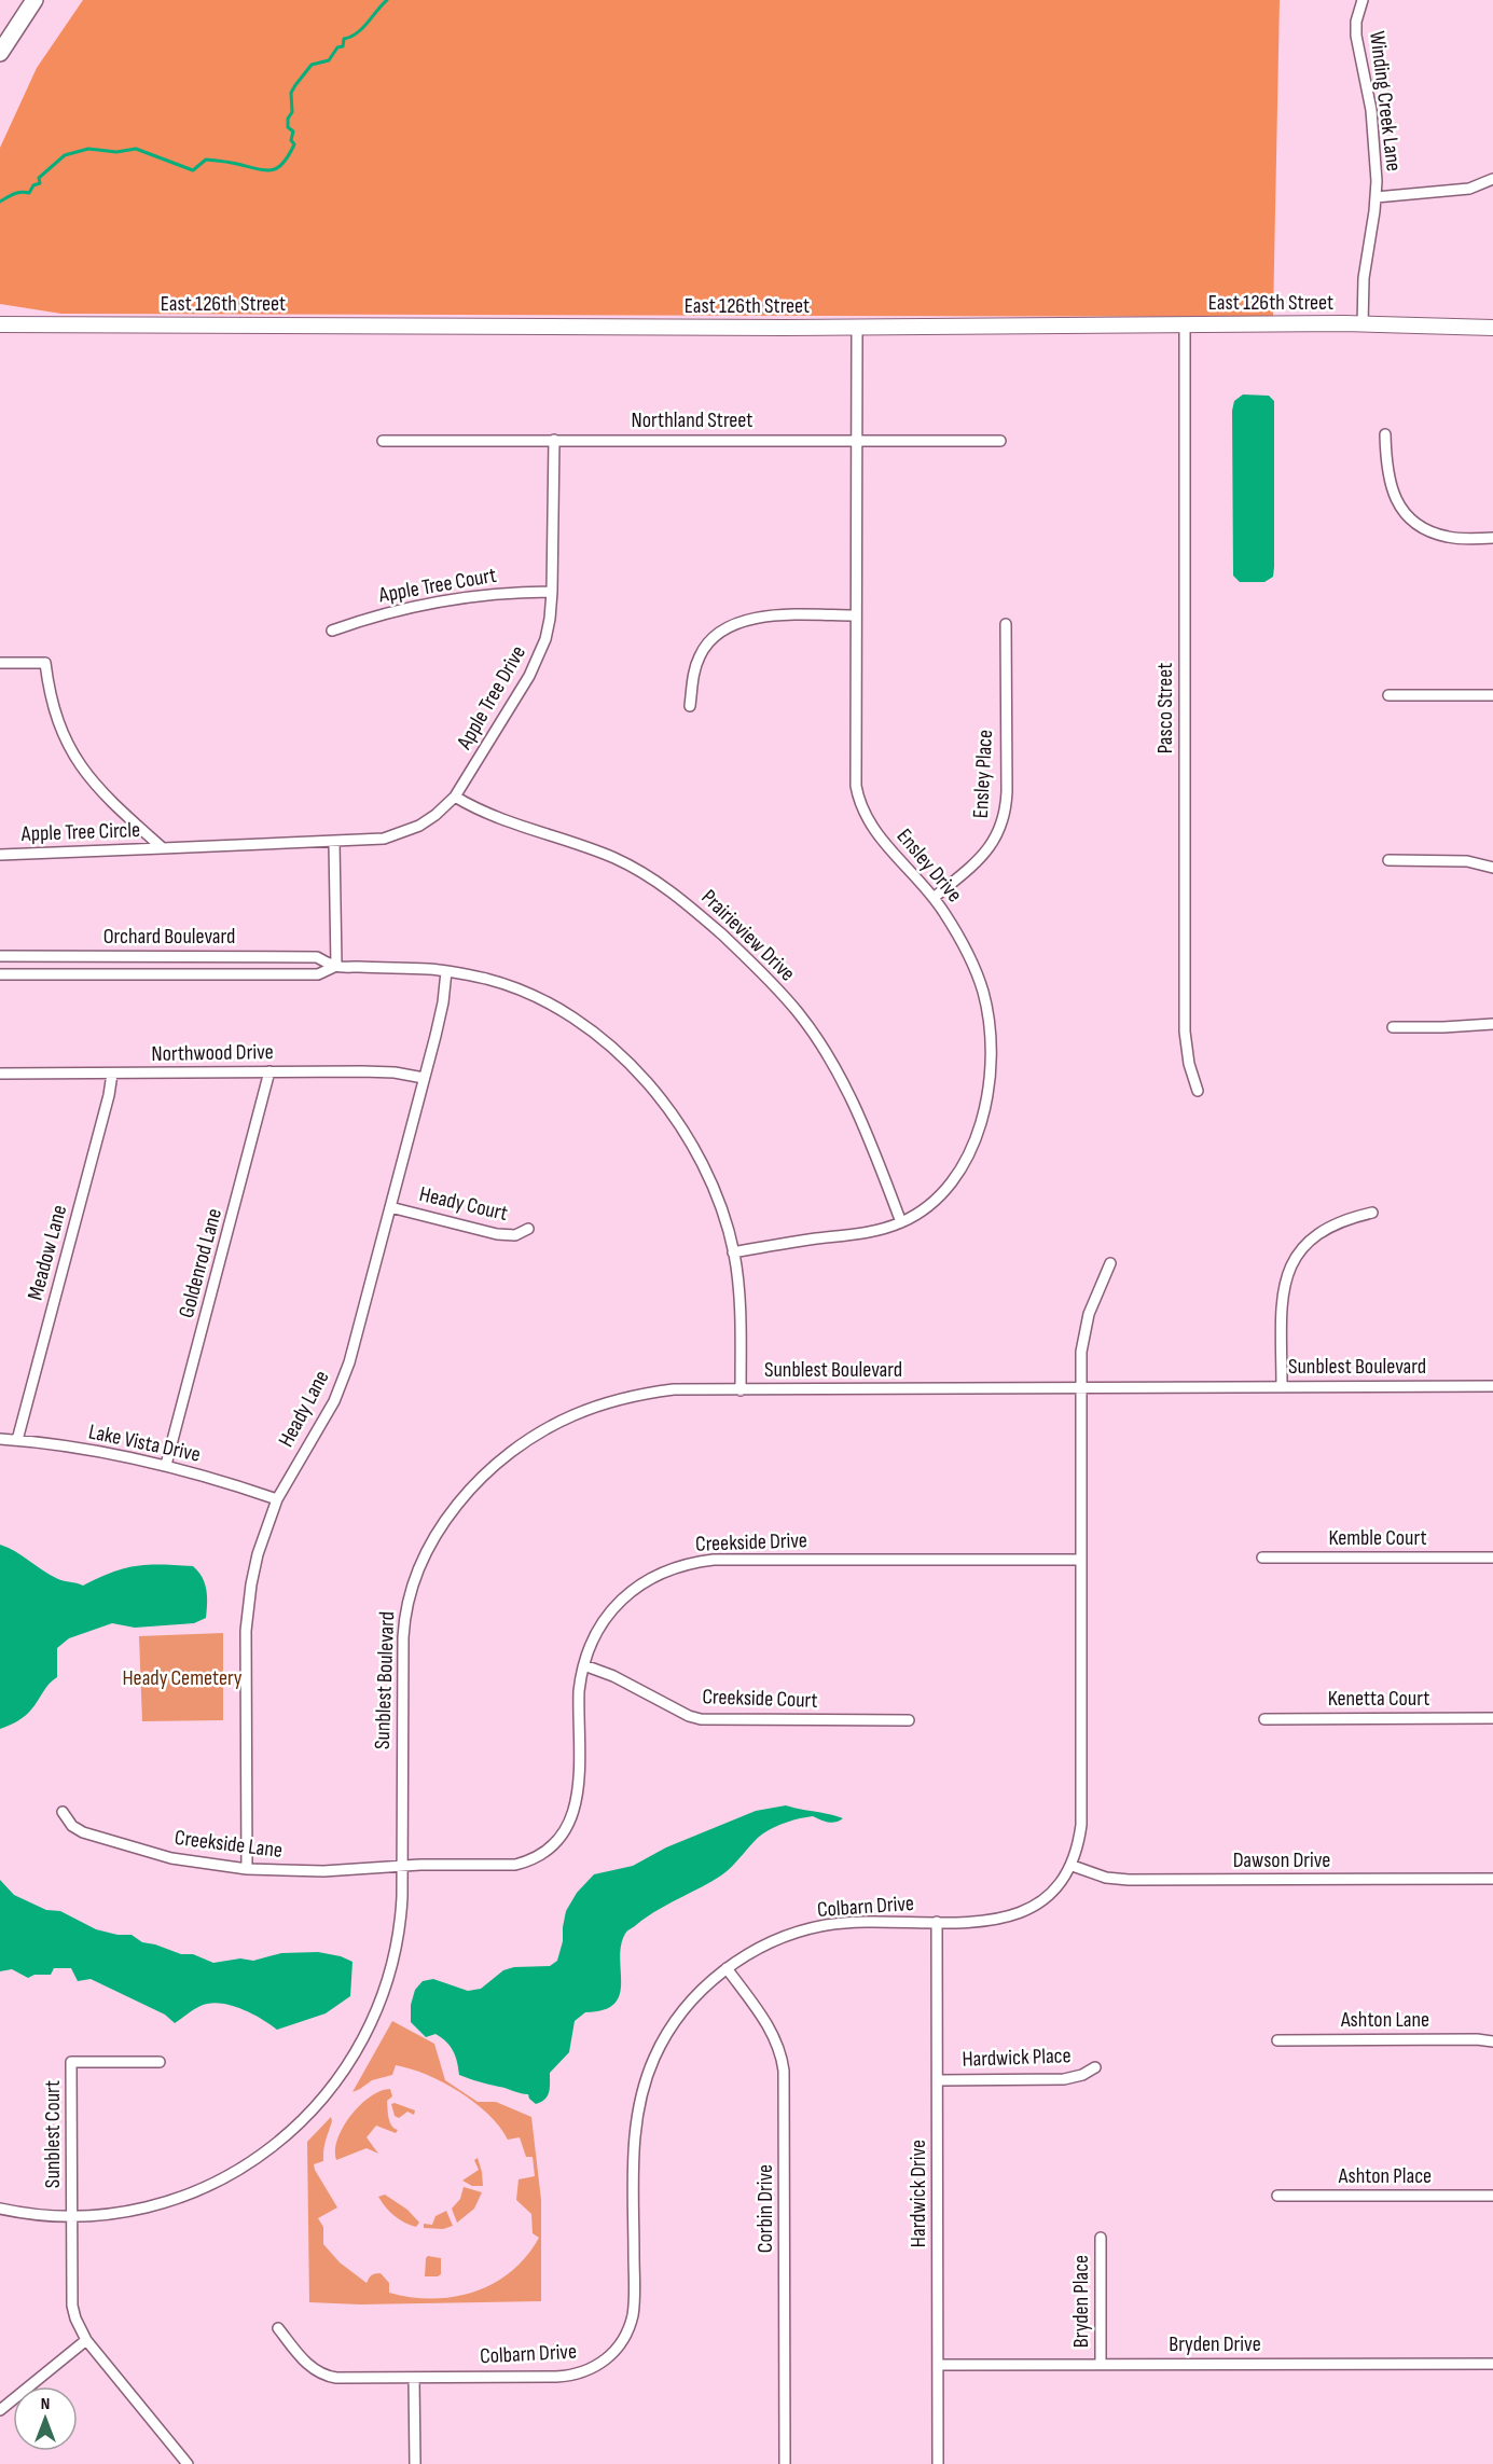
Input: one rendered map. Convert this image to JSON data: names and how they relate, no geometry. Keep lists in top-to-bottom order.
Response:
{
  "streets": {
    "main road": ["East 126th Street"],
    "street": [
      "Winding Creek Lane",
      "Northland Street",
      "Apple Tree Court",
      "Apple Tree Drive",
      "Pasco Street",
      "Ensley Place",
      "Apple Tree Circle",
      "Ensley Drive",
      "Prairieview Drive",
      "Orchard Boulevard",
      "Northwood Drive",
      "Heady Court",
      "Meadow Lane",
      "Goldenrod Lane",
      "Sunblest Boulevard",
      "Heady Lane",
      "Lake Vista Drive",
      "Kemble Court",
      "Creekside Drive",
      "Creekside Court",
      "Kenetta Court",
      "Creekside Lane",
      "Dawson Drive",
      "Colbarn Drive",
      "Ashton Lane",
      "Hardwick Place",
      "Sunblest Court",
      "Ashton Place",
      "Hardwick Drive",
      "Corbin Drive",
      "Bryden Place",
      "Bryden Drive"
    ]
  },
  "crossings": [
    ["Winding Creek Lane", "East 126th Street"],
    ["East 126th Street", "Pasco Street"],
    ["East 126th Street", "Ensley Drive"],
    ["Northland Street", "Apple Tree Drive"],
    ["Northland Street", "Ensley Drive"],
    ["Apple Tree Court", "Apple Tree Drive"],
    ["Apple Tree Drive", "Apple Tree Circle"],
    ["Apple Tree Drive", "Prairieview Drive"],
    ["Ensley Place", "Ensley Drive"],
    ["Ensley Drive", "Prairieview Drive"],
    ["Ensley Drive", "Orchard Boulevard"],
    ["Orchard Boulevard", "Sunblest Boulevard"],
    ["Orchard Boulevard", "Heady Lane"],
    ["Northwood Drive", "Meadow Lane"],
    ["Northwood Drive", "Goldenrod Lane"],
    ["Northwood Drive", "Heady Lane"],
    ["Heady Court", "Heady Lane"],
    ["Meadow Lane", "Lake Vista Drive"],
    ["Goldenrod Lane", "Lake Vista Drive"],
    ["Sunblest Boulevard", "Creekside Drive"],
    ["Sunblest Boulevard", "Creekside Lane"],
    ["Sunblest Boulevard", "Colbarn Drive"],
    ["Sunblest Boulevard", "Sunblest Court"],
    ["Heady Lane", "Lake Vista Drive"],
    ["Heady Lane", "Creekside Lane"],
    ["Creekside Drive", "Creekside Court"],
    ["Creekside Drive", "Creekside Lane"],
    ["Creekside Drive", "Colbarn Drive"],
    ["Dawson Drive", "Colbarn Drive"],
    ["Colbarn Drive", "Hardwick Drive"],
    ["Colbarn Drive", "Corbin Drive"],
    ["Hardwick Place", "Hardwick Drive"],
    ["Hardwick Drive", "Bryden Drive"],
    ["Bryden Place", "Bryden Drive"]
  ],
  "parks": ["Heady Cemetery"],
  "north": "top"
}
